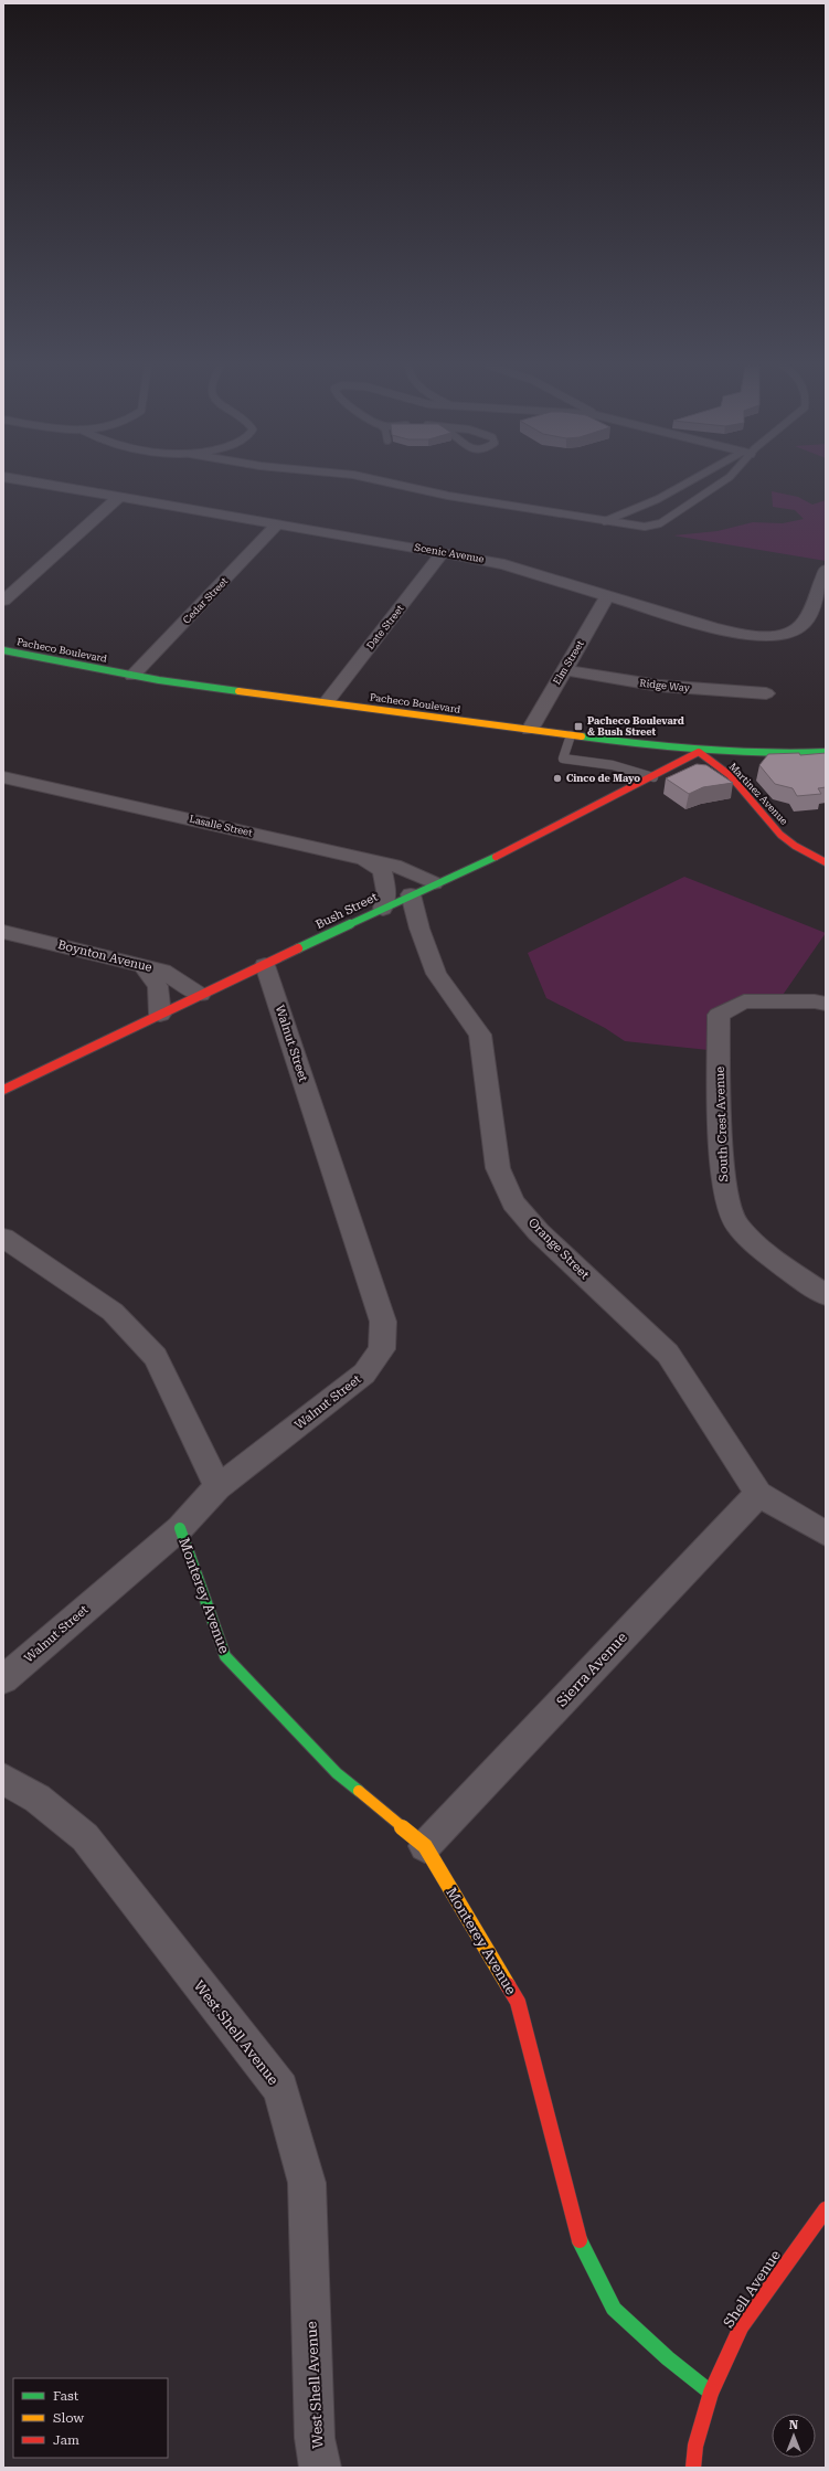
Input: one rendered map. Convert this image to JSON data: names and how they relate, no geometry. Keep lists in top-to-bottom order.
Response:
{
  "streets": {
    "street": [
      "Scenic Avenue",
      "Cedar Street",
      "Date Street",
      "Pacheco Boulevard",
      "Elm Street",
      "Ridge Way",
      "Martinez Avenue",
      "Lasalle Street",
      "Bush Street",
      "Boynton Avenue",
      "Walnut Street",
      "South Crest Avenue",
      "Orange Street",
      "Monterey Avenue",
      "Sierra Avenue",
      "West Shell Avenue",
      "Shell Avenue"
    ]
  },
  "crossings": [
    ["Scenic Avenue", "Cedar Street"],
    ["Scenic Avenue", "Date Street"],
    ["Scenic Avenue", "Elm Street"],
    ["Cedar Street", "Pacheco Boulevard"],
    ["Date Street", "Pacheco Boulevard"],
    ["Pacheco Boulevard", "Elm Street"],
    ["Pacheco Boulevard", "Martinez Avenue"],
    ["Pacheco Boulevard", "Bush Street"],
    ["Elm Street", "Ridge Way"],
    ["Martinez Avenue", "Bush Street"],
    ["Lasalle Street", "Bush Street"],
    ["Bush Street", "Boynton Avenue"],
    ["Bush Street", "Walnut Street"],
    ["Bush Street", "Orange Street"],
    ["Walnut Street", "Monterey Avenue"],
    ["Orange Street", "Sierra Avenue"],
    ["Monterey Avenue", "Sierra Avenue"],
    ["Monterey Avenue", "Shell Avenue"]
  ],
  "places": {
    "transit": ["Pacheco Boulevard & Bush Street"],
    "other": ["Cinco de Mayo"]
  },
  "legend": ["Fast", "Slow", "Jam"],
  "north": "top"
}
